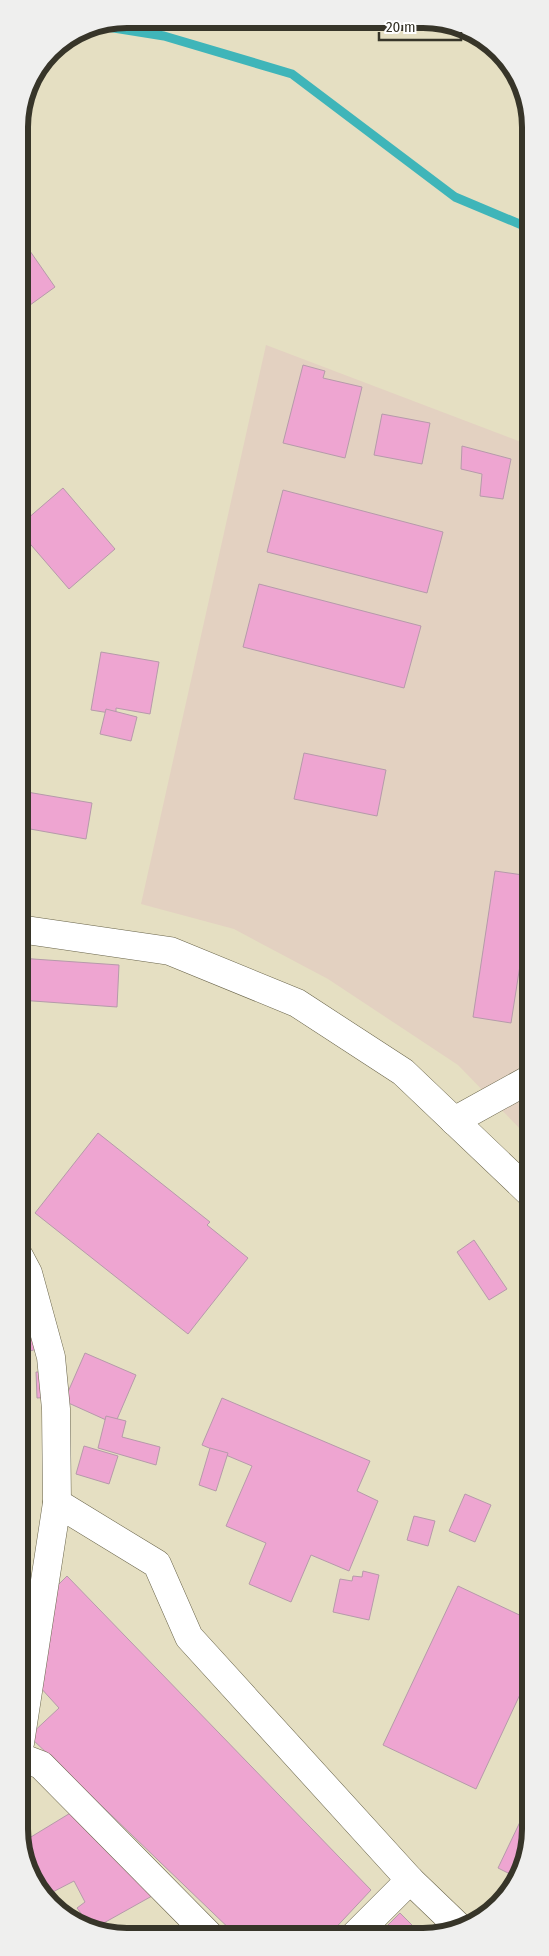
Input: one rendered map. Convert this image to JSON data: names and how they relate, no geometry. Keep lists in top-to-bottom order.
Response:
{
  "scale_bar": "20 m"
}
